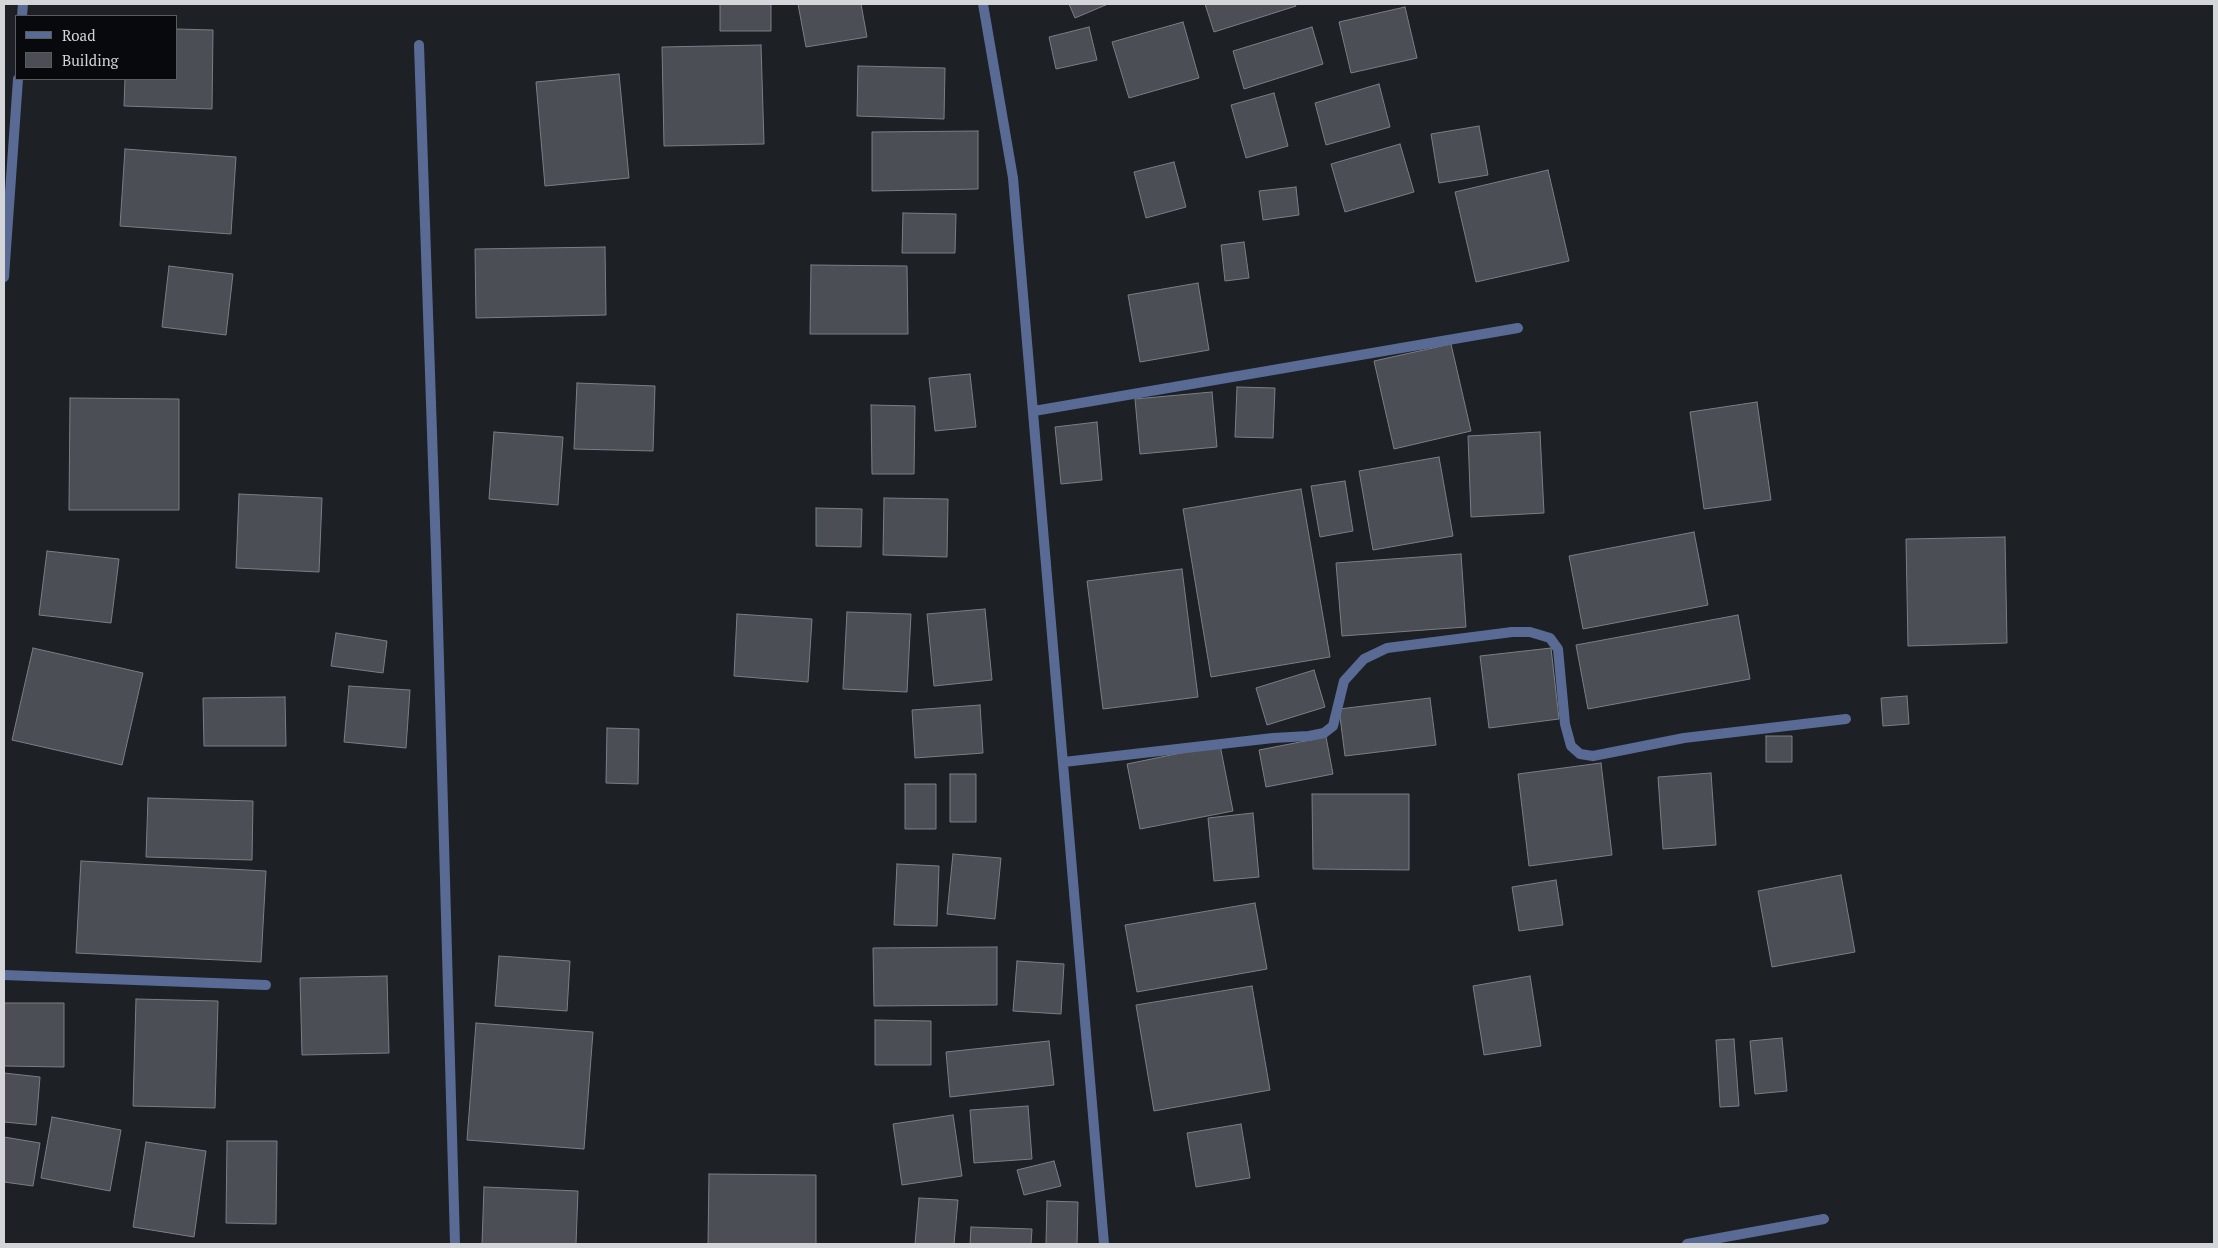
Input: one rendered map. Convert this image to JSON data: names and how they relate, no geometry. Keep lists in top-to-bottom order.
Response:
{
  "legend": ["Road", "Building"]
}
